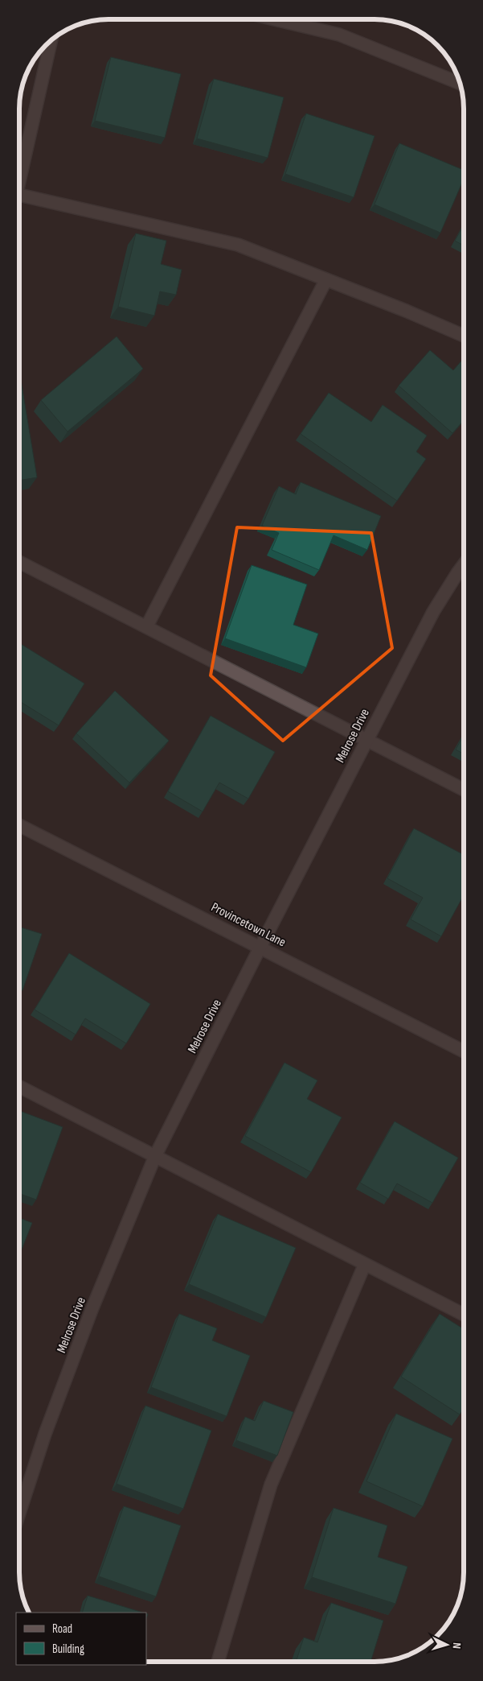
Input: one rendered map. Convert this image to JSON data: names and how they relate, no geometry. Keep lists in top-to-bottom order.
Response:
{
  "streets": {
    "street": ["Melrose Drive", "Provincetown Lane"]
  },
  "crossings": [
    ["Melrose Drive", "Provincetown Lane"]
  ],
  "legend": ["Road", "Building"],
  "north": "right"
}
